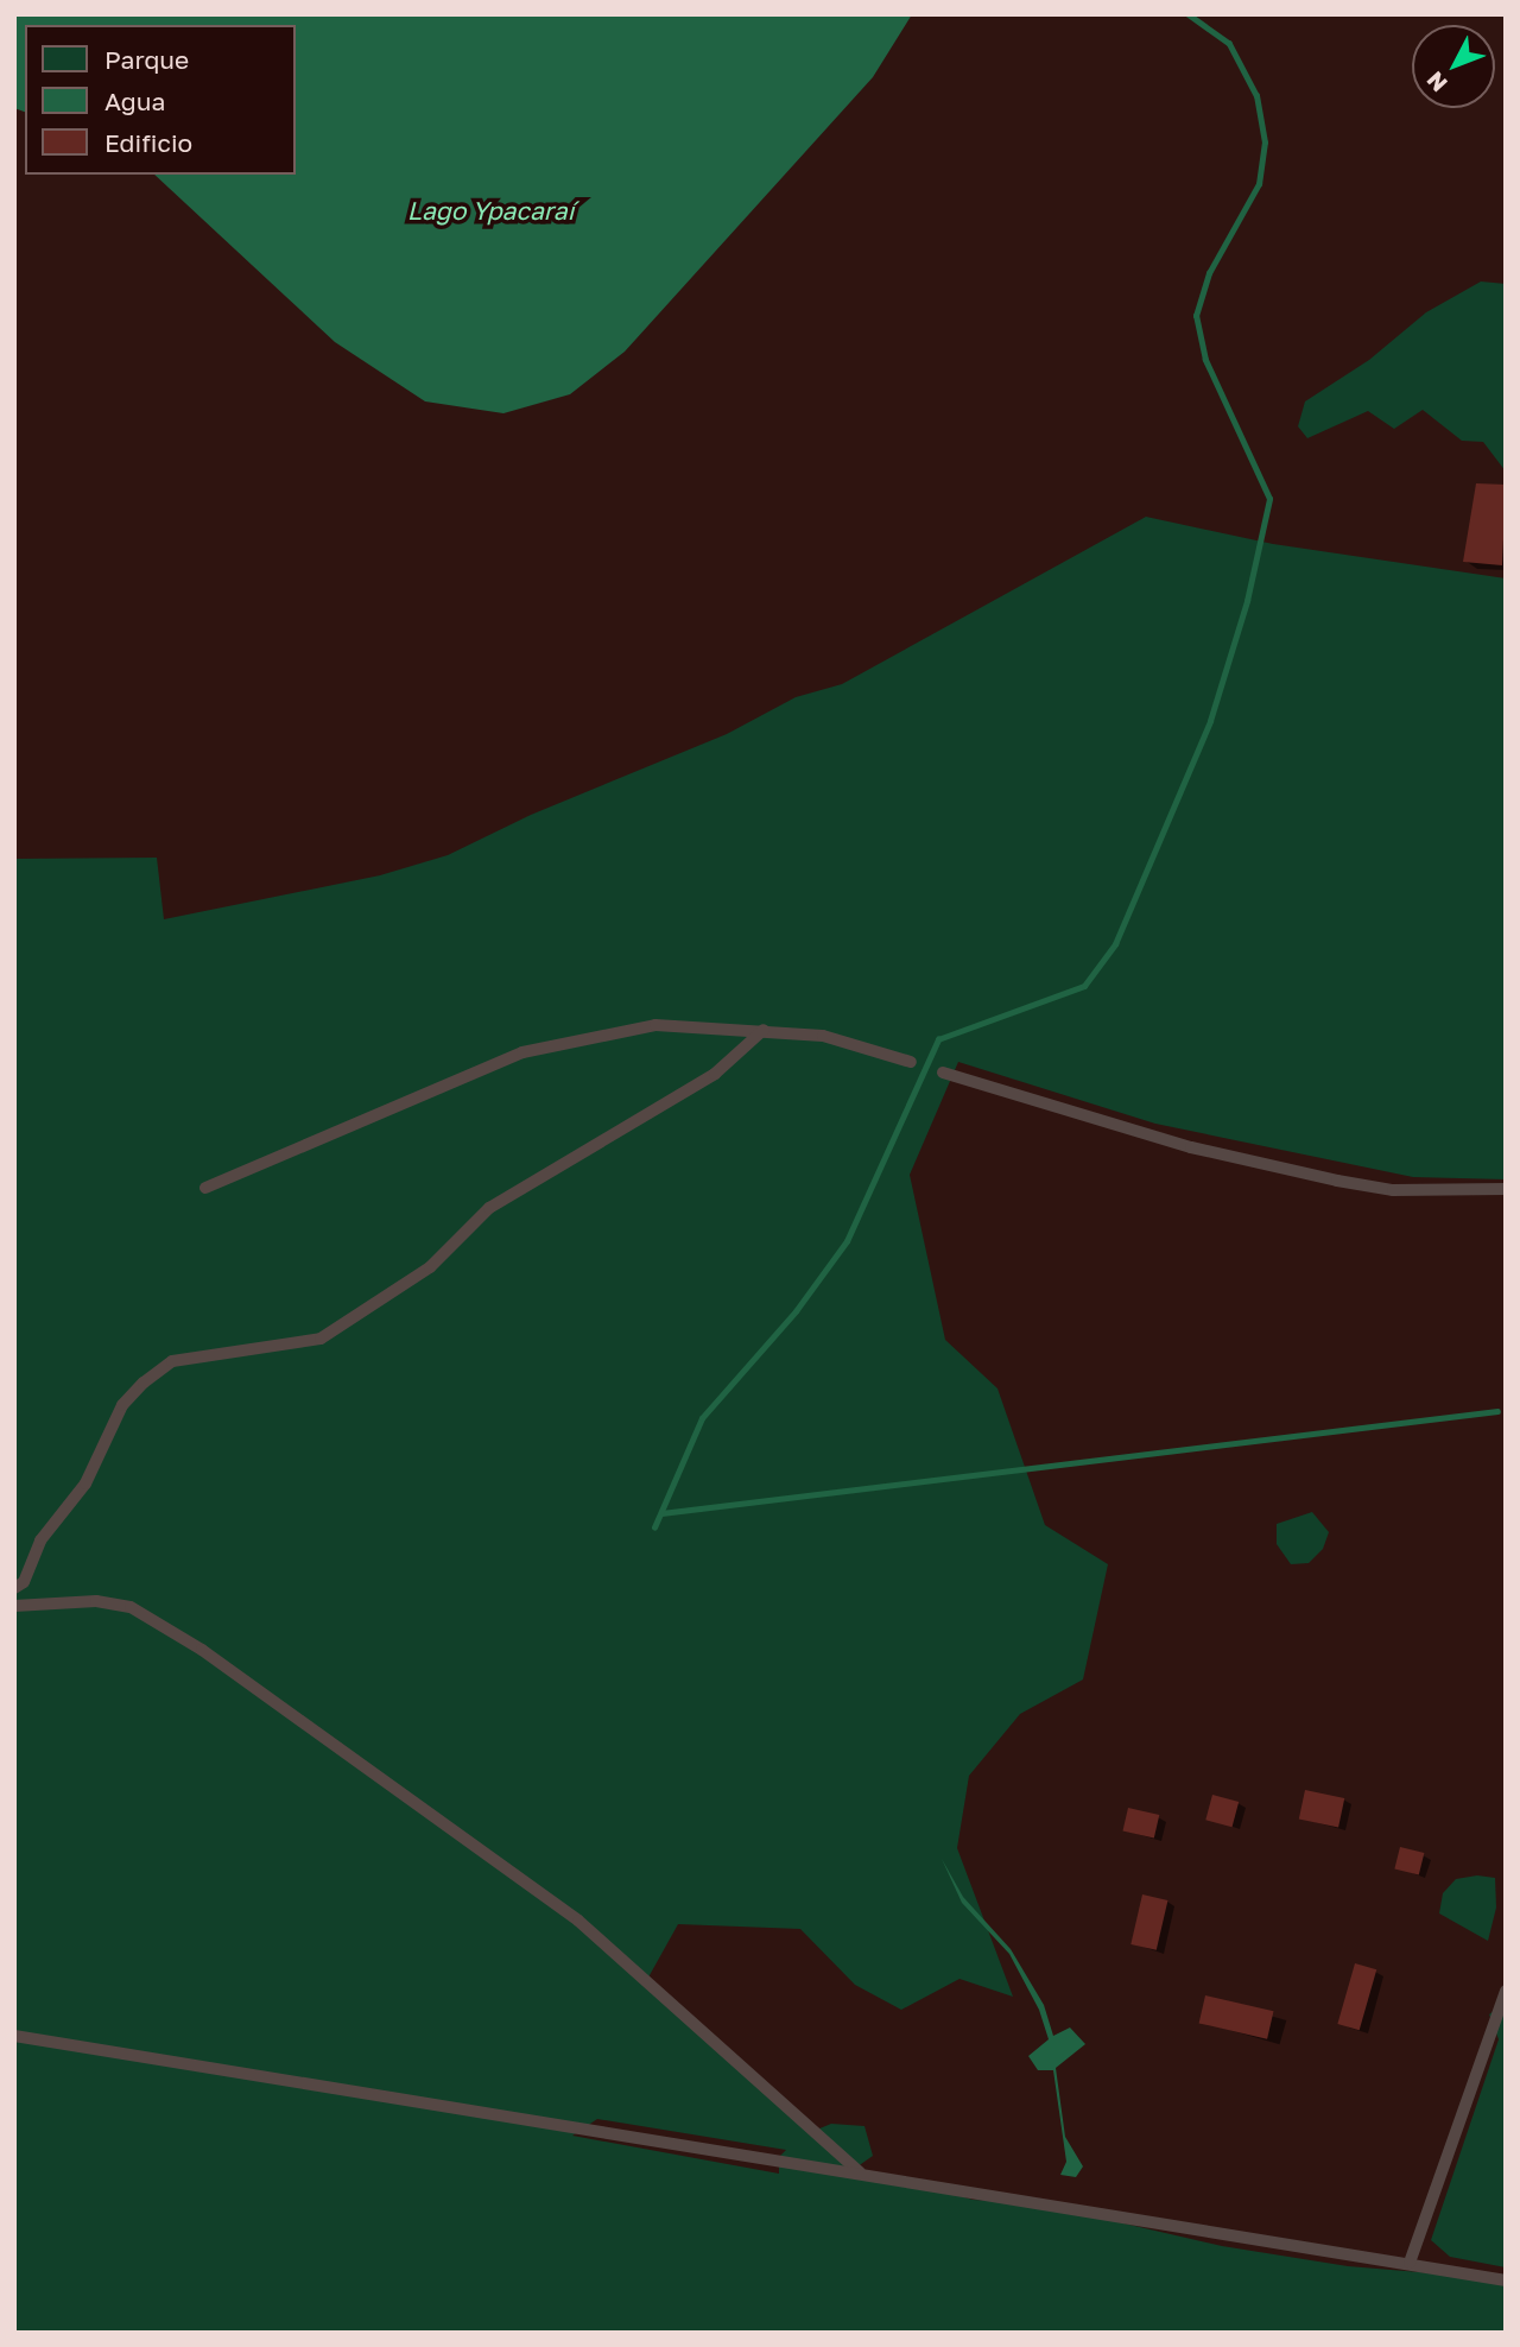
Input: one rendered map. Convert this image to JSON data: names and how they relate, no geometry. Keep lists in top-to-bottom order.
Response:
{
  "water": ["Lago Ypacaraí"],
  "legend": ["Parque", "Agua", "Edificio"],
  "north": "bottom left"
}
